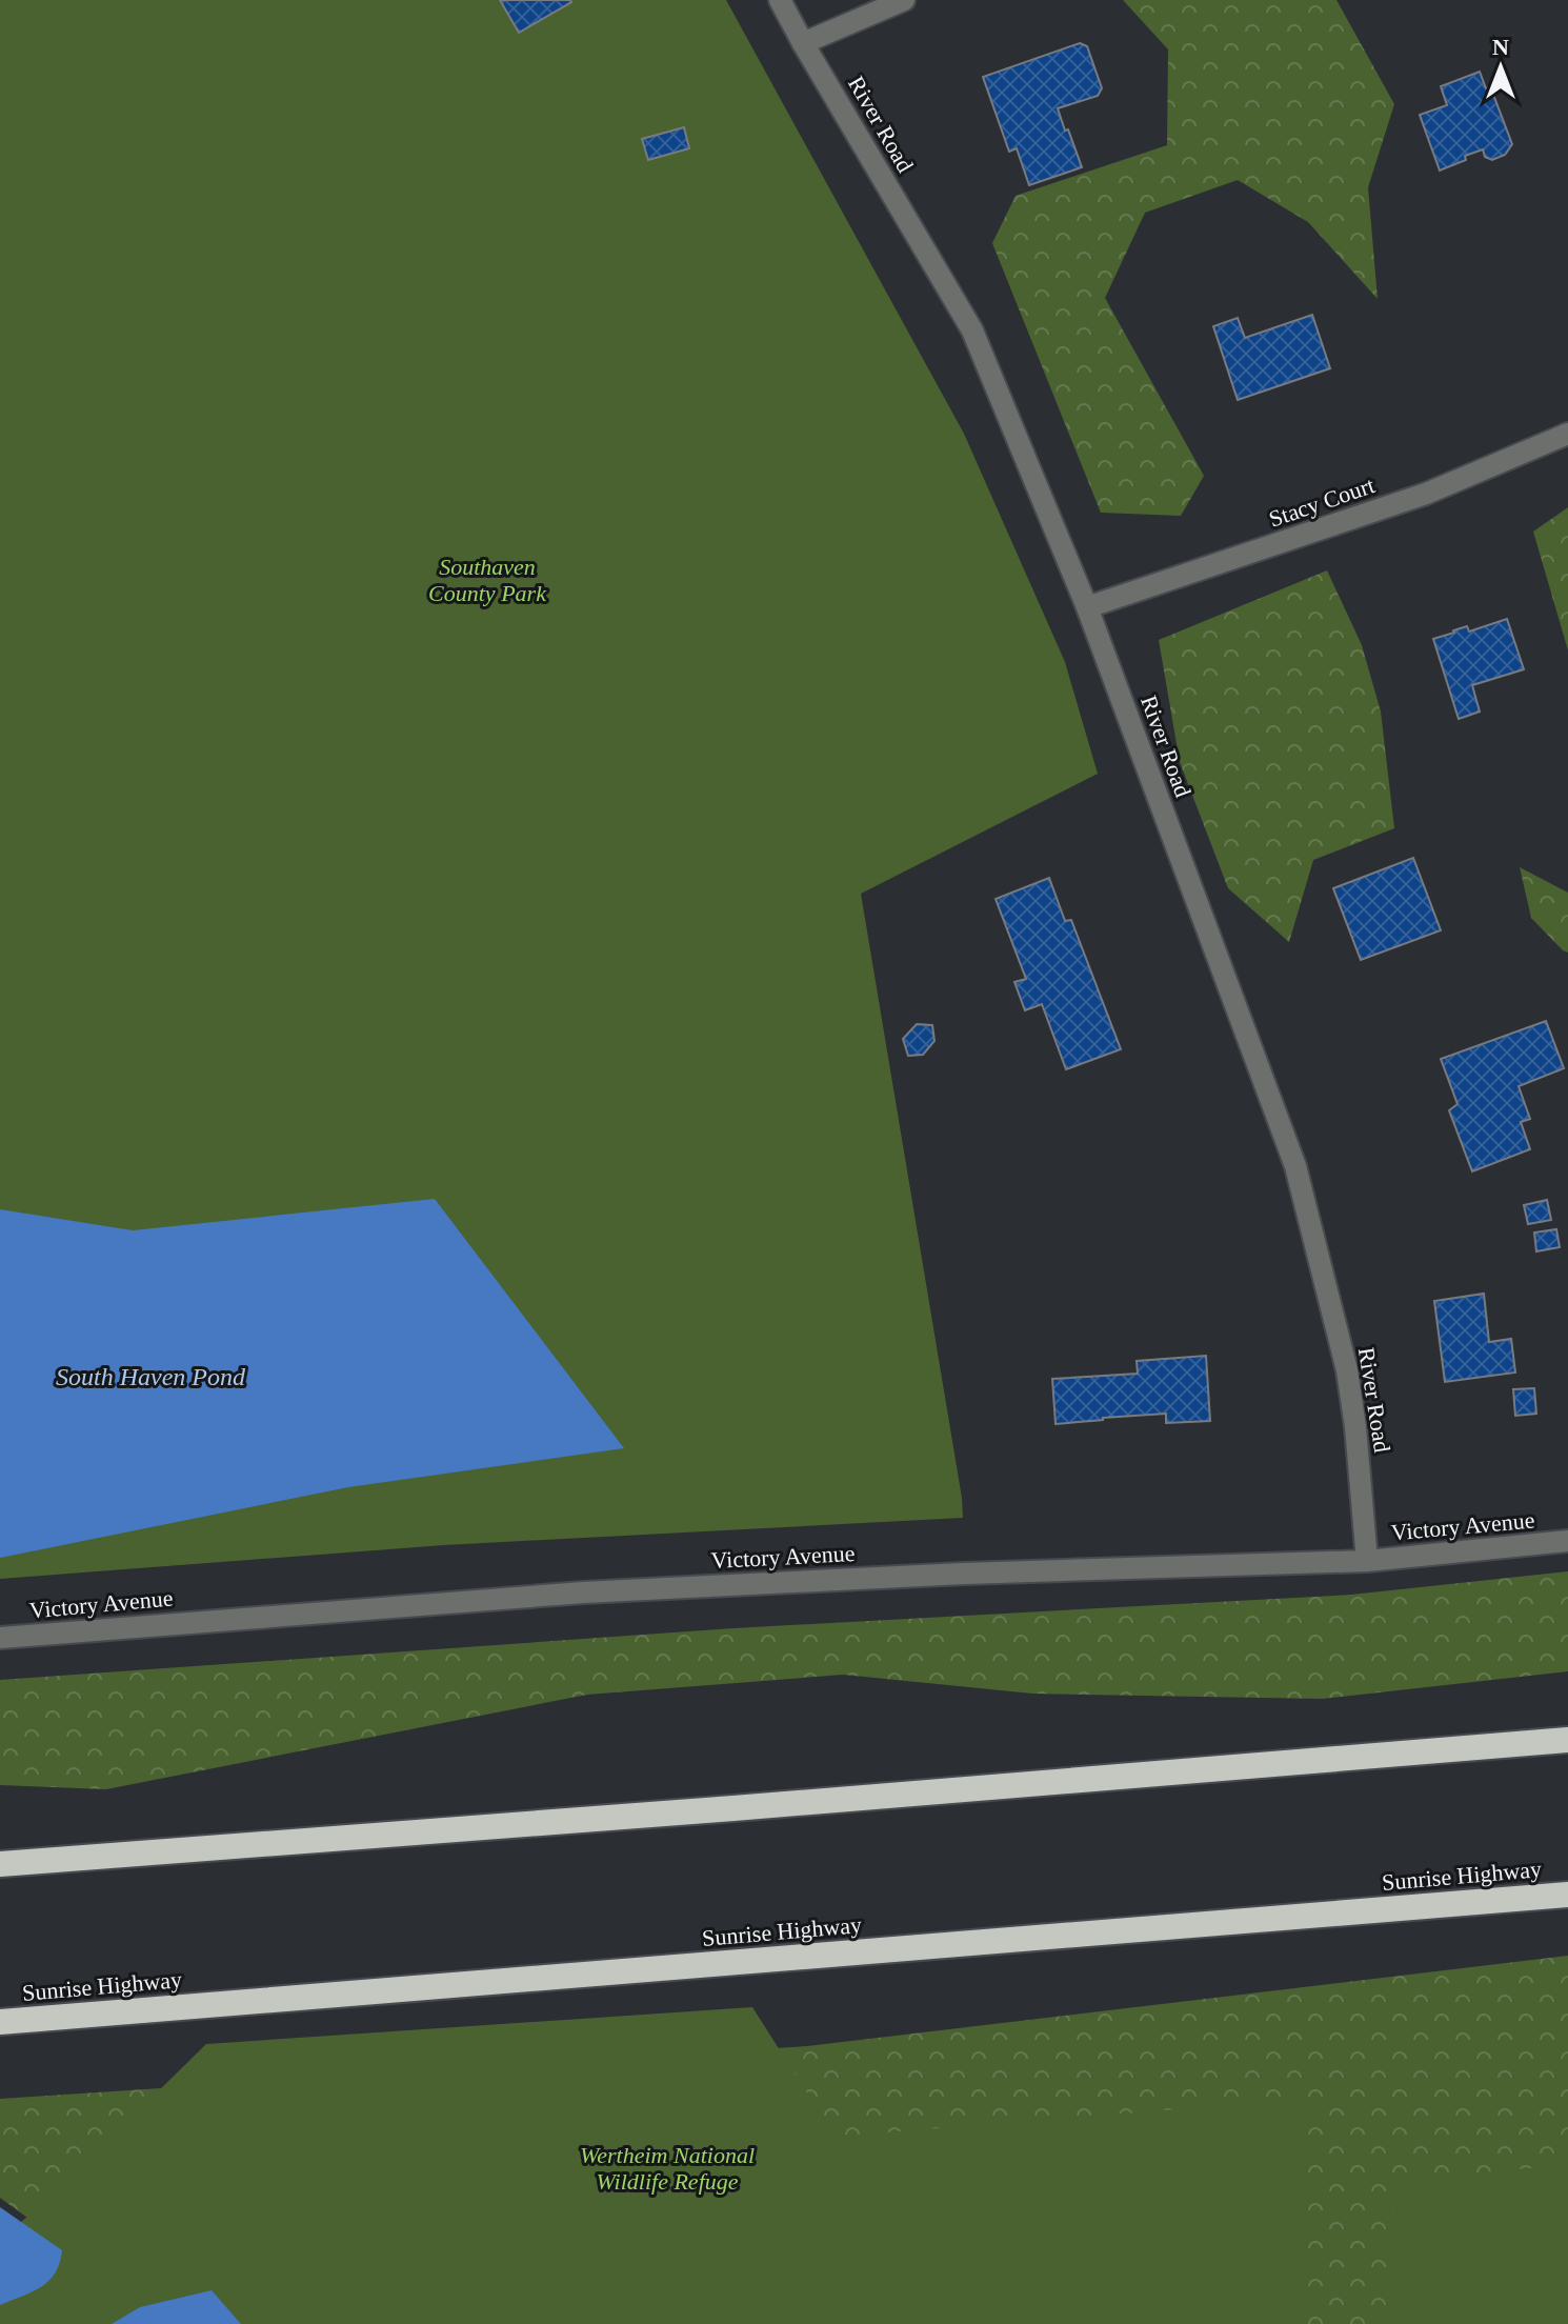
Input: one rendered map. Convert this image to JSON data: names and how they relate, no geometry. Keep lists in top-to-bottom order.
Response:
{
  "streets": {
    "highway": ["Sunrise Highway"],
    "street": ["River Road", "Stacy Court", "Victory Avenue"]
  },
  "crossings": [
    ["River Road", "Stacy Court"],
    ["River Road", "Victory Avenue"]
  ],
  "water": ["South Haven Pond"],
  "parks": ["Southaven County Park", "Wertheim National Wildlife Refuge"],
  "north": "top"
}
